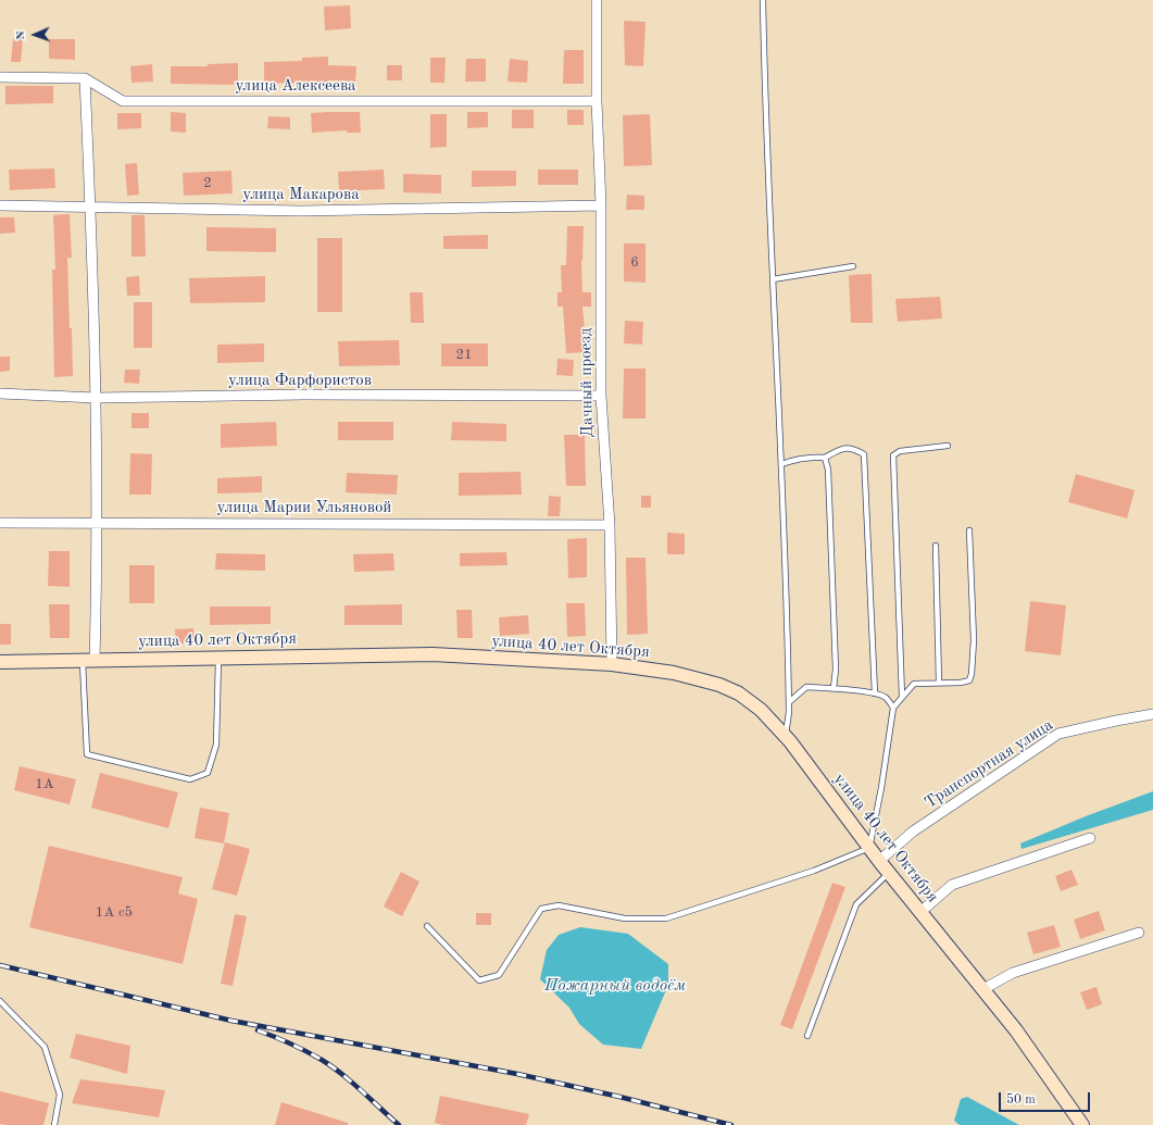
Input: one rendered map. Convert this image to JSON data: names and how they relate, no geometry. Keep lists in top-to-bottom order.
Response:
{
  "streets": {
    "street": [
      "улица Алексеева",
      "улица Макарова",
      "улица Фарфористов",
      "Дачный проезд",
      "улица Марии Ульяновой",
      "улица 40 лет Октября",
      "Транспортная улица"
    ]
  },
  "crossings": [
    ["улица Алексеева", "Дачный проезд"],
    ["улица Макарова", "Дачный проезд"],
    ["улица Фарфористов", "Дачный проезд"],
    ["Дачный проезд", "улица Марии Ульяновой"],
    ["Дачный проезд", "улица 40 лет Октября"],
    ["улица 40 лет Октября", "Транспортная улица"]
  ],
  "water": ["Пожарный водоём"],
  "house_numbers": [
    "2",
    "6",
    "21",
    "1А",
    "1А с5"
  ],
  "scale_bar": "50 m",
  "north": "left"
}
